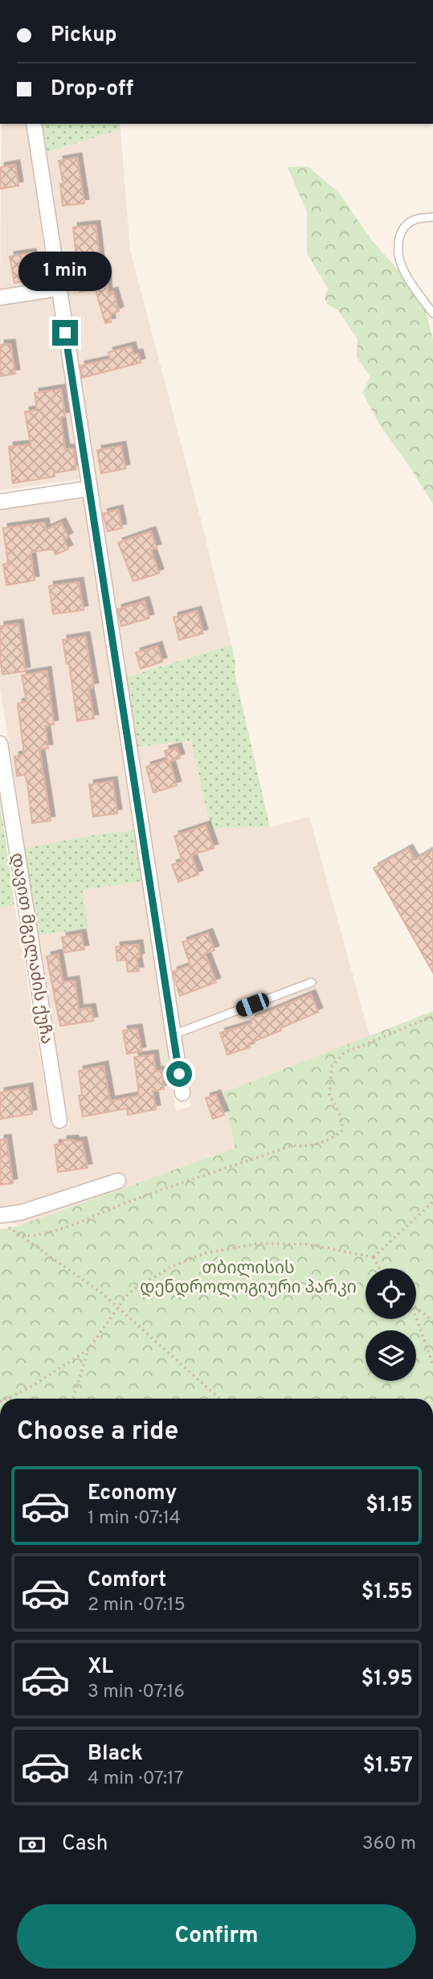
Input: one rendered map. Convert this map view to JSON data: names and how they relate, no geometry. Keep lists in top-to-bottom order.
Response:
{
  "streets": {
    "street": ["დავით მგელაძის ქუჩა"]
  },
  "parks": ["თბილისის დენდროლოგიური პარკი"],
  "page": {
    "banner": ["Pickup", "Drop-off"],
    "bubble": "1 min",
    "heading": "Choose a ride",
    "list": [
      {
        "name": "Economy",
        "note": "1 min · 07:14",
        "value": "$1.15"
      },
      {
        "name": "Comfort",
        "note": "2 min · 07:15",
        "value": "$1.55"
      },
      {
        "name": "XL",
        "note": "3 min · 07:16",
        "value": "$1.95"
      },
      {
        "name": "Black",
        "note": "4 min · 07:17",
        "value": "$1.57"
      }
    ],
    "pay": ["Cash", "360 m"],
    "buttons": "Confirm"
  }
}
